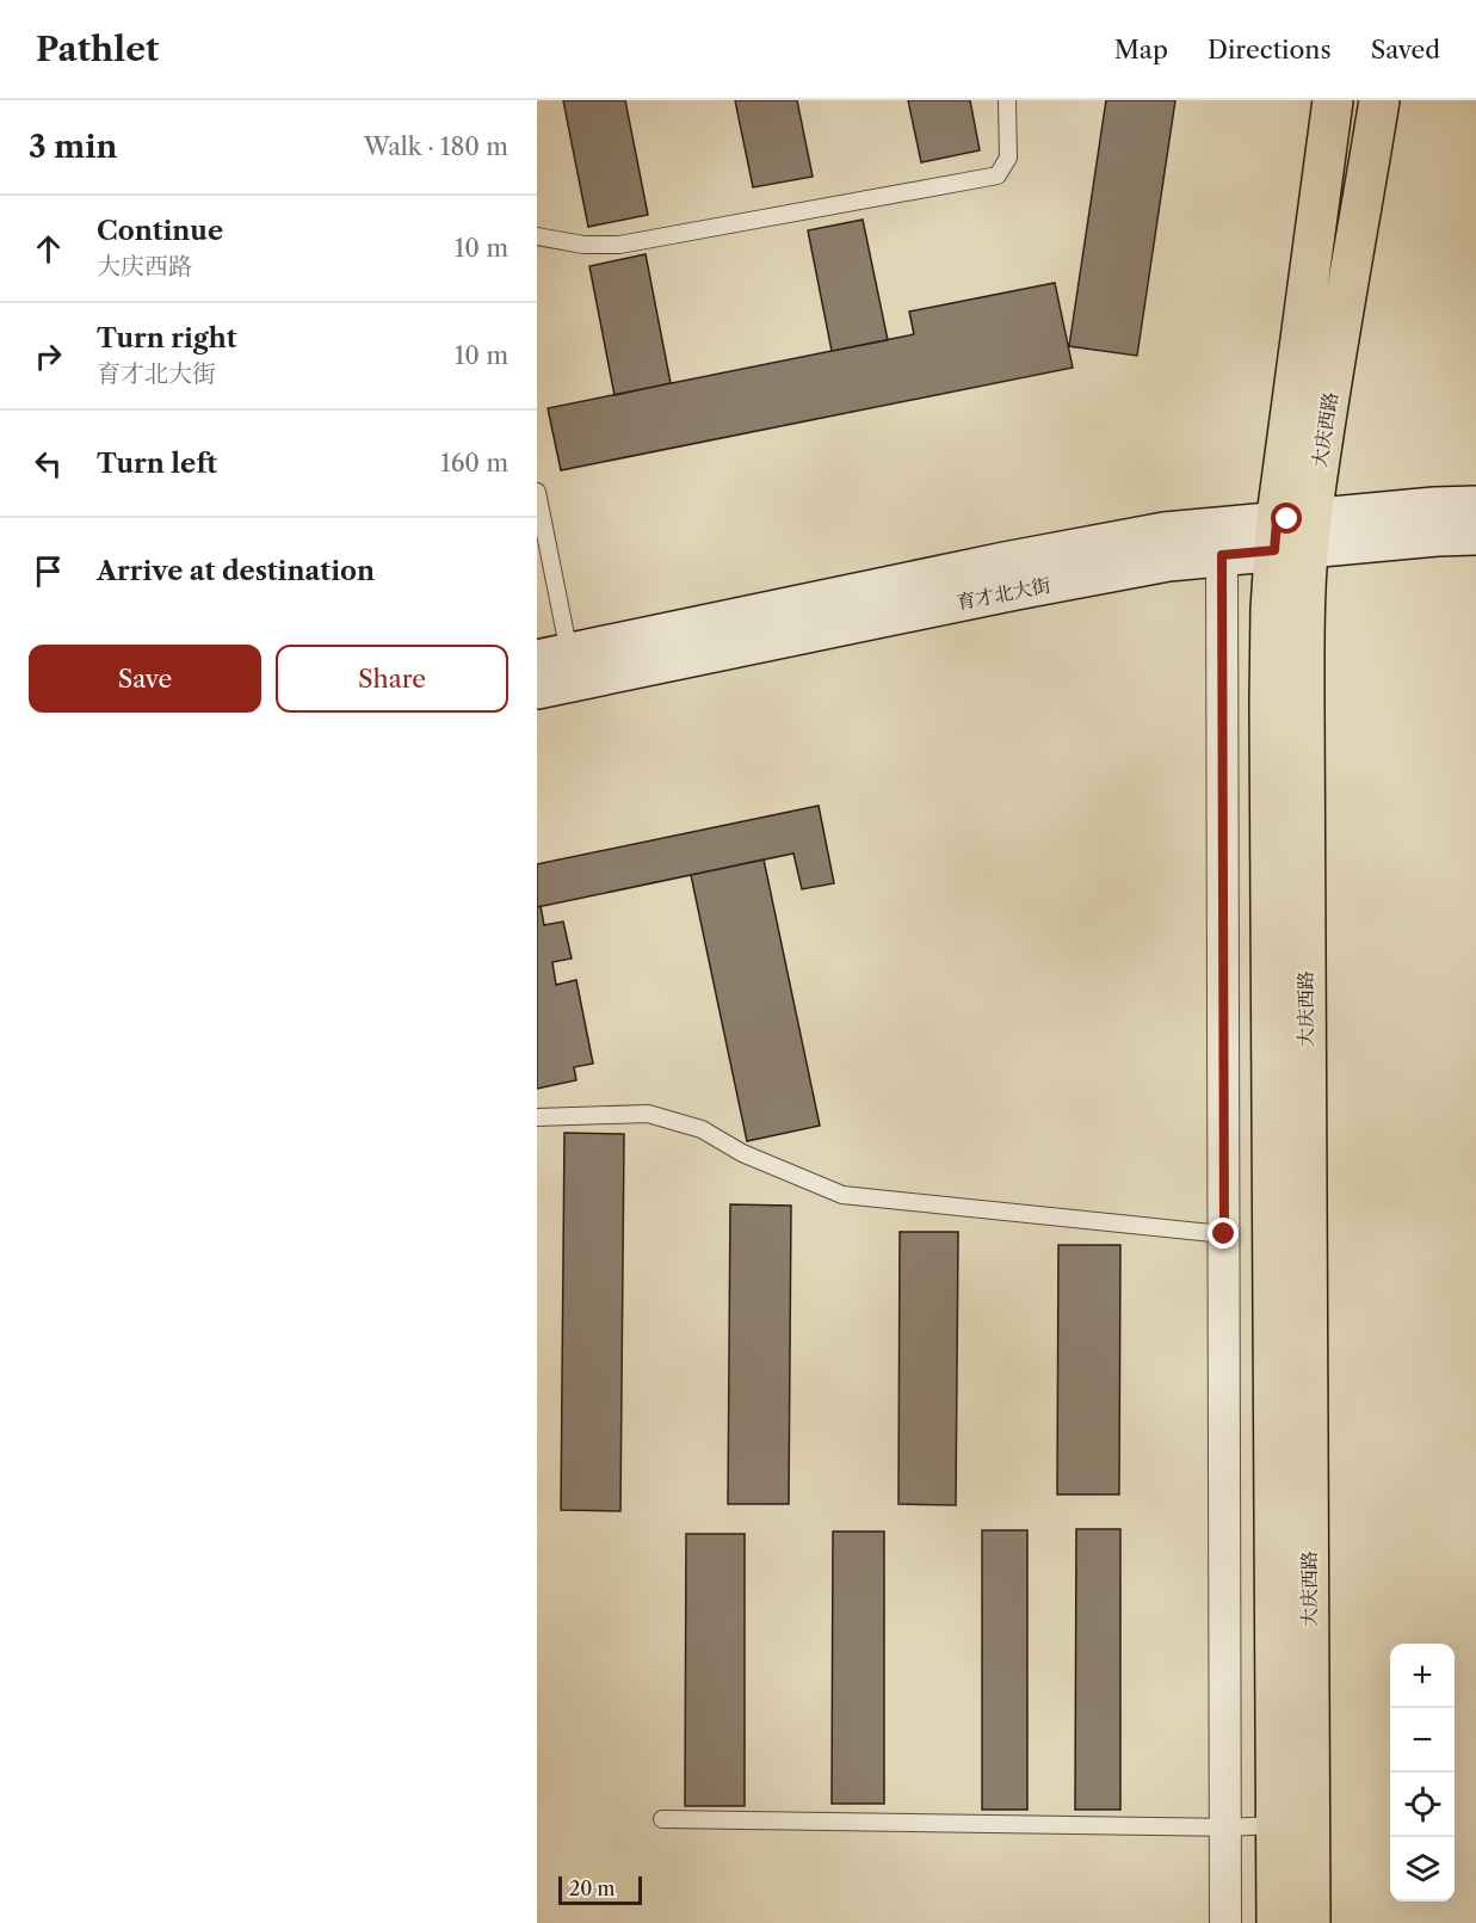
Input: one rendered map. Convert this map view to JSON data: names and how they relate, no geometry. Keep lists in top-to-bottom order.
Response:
{
  "streets": {
    "main road": ["大庆西路", "育才北大街"]
  },
  "crossings": [
    ["大庆西路", "育才北大街"]
  ],
  "scale_bar": "20 m",
  "page": {
    "header": "Pathlet",
    "nav": ["Map", "Directions", "Saved"],
    "heading": ["3 min", "Walk · 180 m"],
    "list": [
      ["Continue", "大庆西路", "10 m"],
      ["Turn right", "育才北大街", "10 m"],
      ["Turn left", "160 m"],
      "Arrive at destination"
    ],
    "buttons": ["Save", "Share"],
    "map_buttons": ["+", "−"],
    "scale": "20 m"
  }
}
